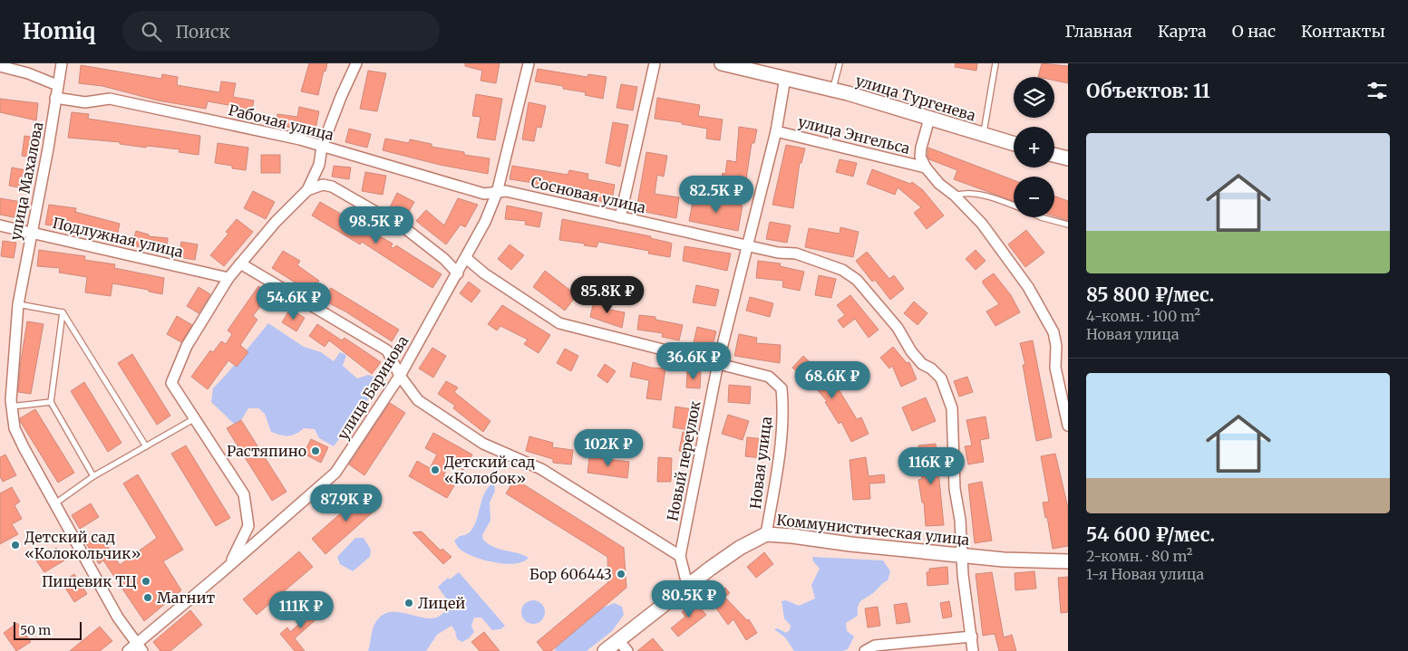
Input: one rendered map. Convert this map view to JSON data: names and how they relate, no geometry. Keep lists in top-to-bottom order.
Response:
{
  "streets": {
    "street": [
      "улица Тургенева",
      "Рабочая улица",
      "улица Энгельса",
      "улица Махалова",
      "Сосновая улица",
      "Подлужная улица",
      "улица Баринова",
      "Новый переулок",
      "Новая улица",
      "Коммунистическая улица"
    ]
  },
  "crossings": [
    ["улица Тургенева", "улица Энгельса"],
    ["улица Тургенева", "Новый переулок"],
    ["Рабочая улица", "улица Махалова"],
    ["Рабочая улица", "Сосновая улица"],
    ["Рабочая улица", "улица Баринова"],
    ["улица Энгельса", "Новый переулок"],
    ["улица Махалова", "Подлужная улица"],
    ["улица Махалова", "улица Баринова"],
    ["Сосновая улица", "улица Баринова"],
    ["Сосновая улица", "Новый переулок"],
    ["Сосновая улица", "Коммунистическая улица"],
    ["улица Баринова", "Новая улица"],
    ["Новый переулок", "Новая улица"],
    ["Новый переулок", "Коммунистическая улица"],
    ["Новая улица", "Коммунистическая улица"]
  ],
  "places": [
    "Растяпино",
    "Детский сад «Колобок»",
    "Детский сад «Колокольчик»",
    "Бор 606443",
    "Пищевик ТЦ",
    "Магнит",
    "Лицей"
  ],
  "scale_bar": "50 m",
  "page": {
    "header": "Homiq",
    "search": "Поиск",
    "nav": [
      "Главная",
      "Карта",
      "О нас",
      "Контакты"
    ],
    "heading": "Объектов: 11",
    "map_buttons": ["+", "−"],
    "list": [
      {
        "name": "85 800 ₽/мес.",
        "note": "4-комн. · 100 m² · Новая улица"
      },
      {
        "name": "54 600 ₽/мес.",
        "note": "2-комн. · 80 m² · 1-я Новая улица"
      }
    ],
    "price": [
      "82.5K ₽",
      "98.5K ₽",
      "85.8K ₽",
      "54.6K ₽",
      "36.6K ₽",
      "68.6K ₽",
      "102K ₽",
      "116K ₽",
      "87.9K ₽",
      "80.5K ₽",
      "111K ₽"
    ],
    "scale": "50 m"
  }
}
